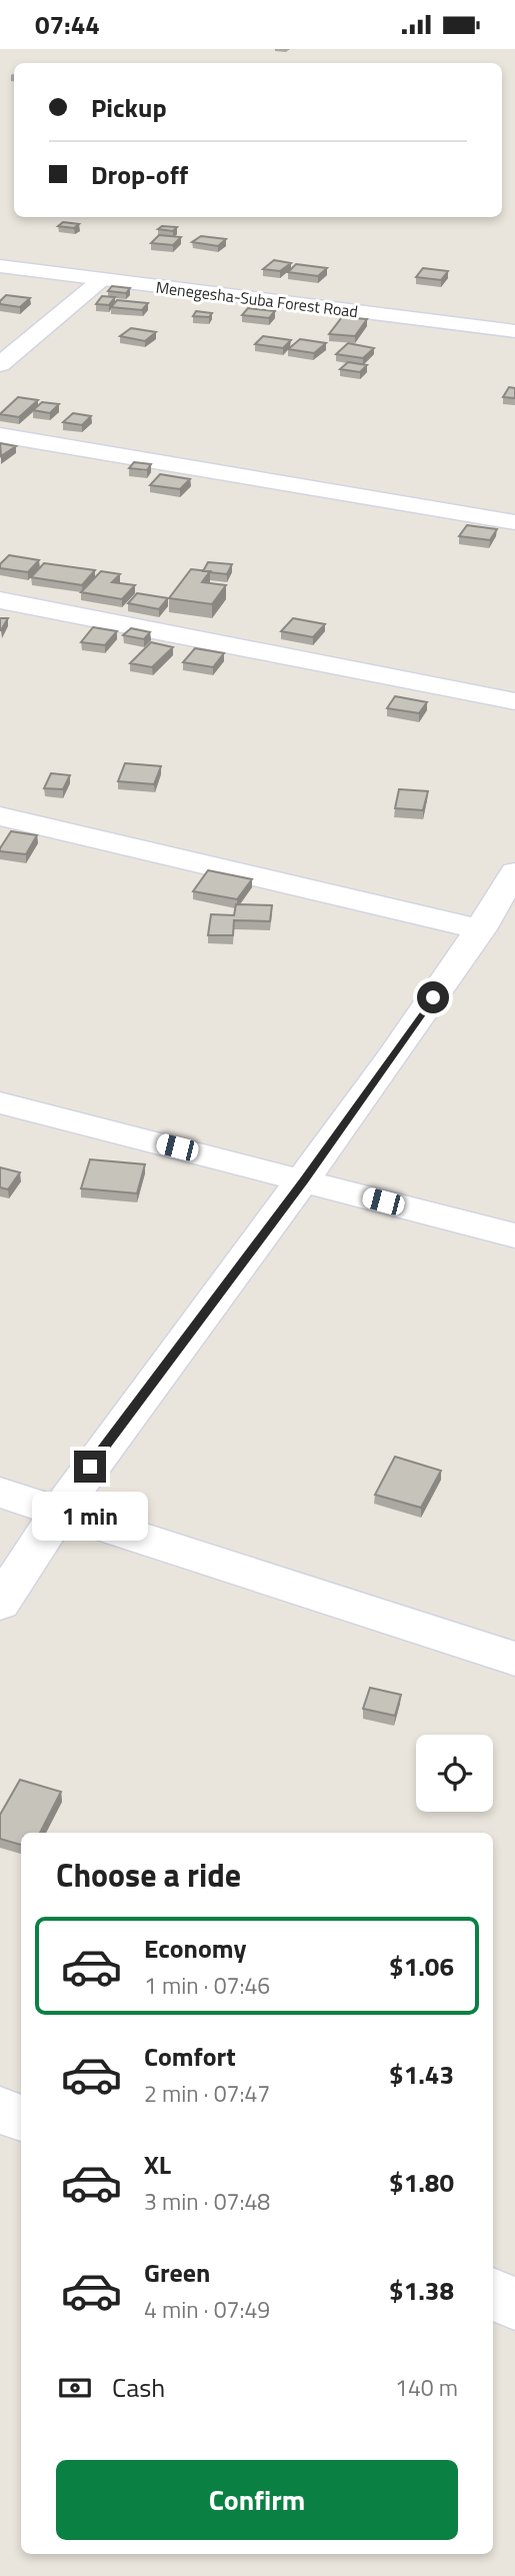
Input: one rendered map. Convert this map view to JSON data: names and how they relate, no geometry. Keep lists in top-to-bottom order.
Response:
{
  "streets": {
    "street": ["Menegesha-Suba Forest Road"]
  },
  "page": {
    "status": "07:44",
    "banner": ["Pickup", "Drop-off"],
    "bubble": "1 min",
    "heading": "Choose a ride",
    "list": [
      {
        "name": "Economy",
        "note": "1 min · 07:46",
        "value": "$1.06"
      },
      {
        "name": "Comfort",
        "note": "2 min · 07:47",
        "value": "$1.43"
      },
      {
        "name": "XL",
        "note": "3 min · 07:48",
        "value": "$1.80"
      },
      {
        "name": "Green",
        "note": "4 min · 07:49",
        "value": "$1.38"
      }
    ],
    "pay": ["Cash", "140 m"],
    "buttons": "Confirm"
  }
}
